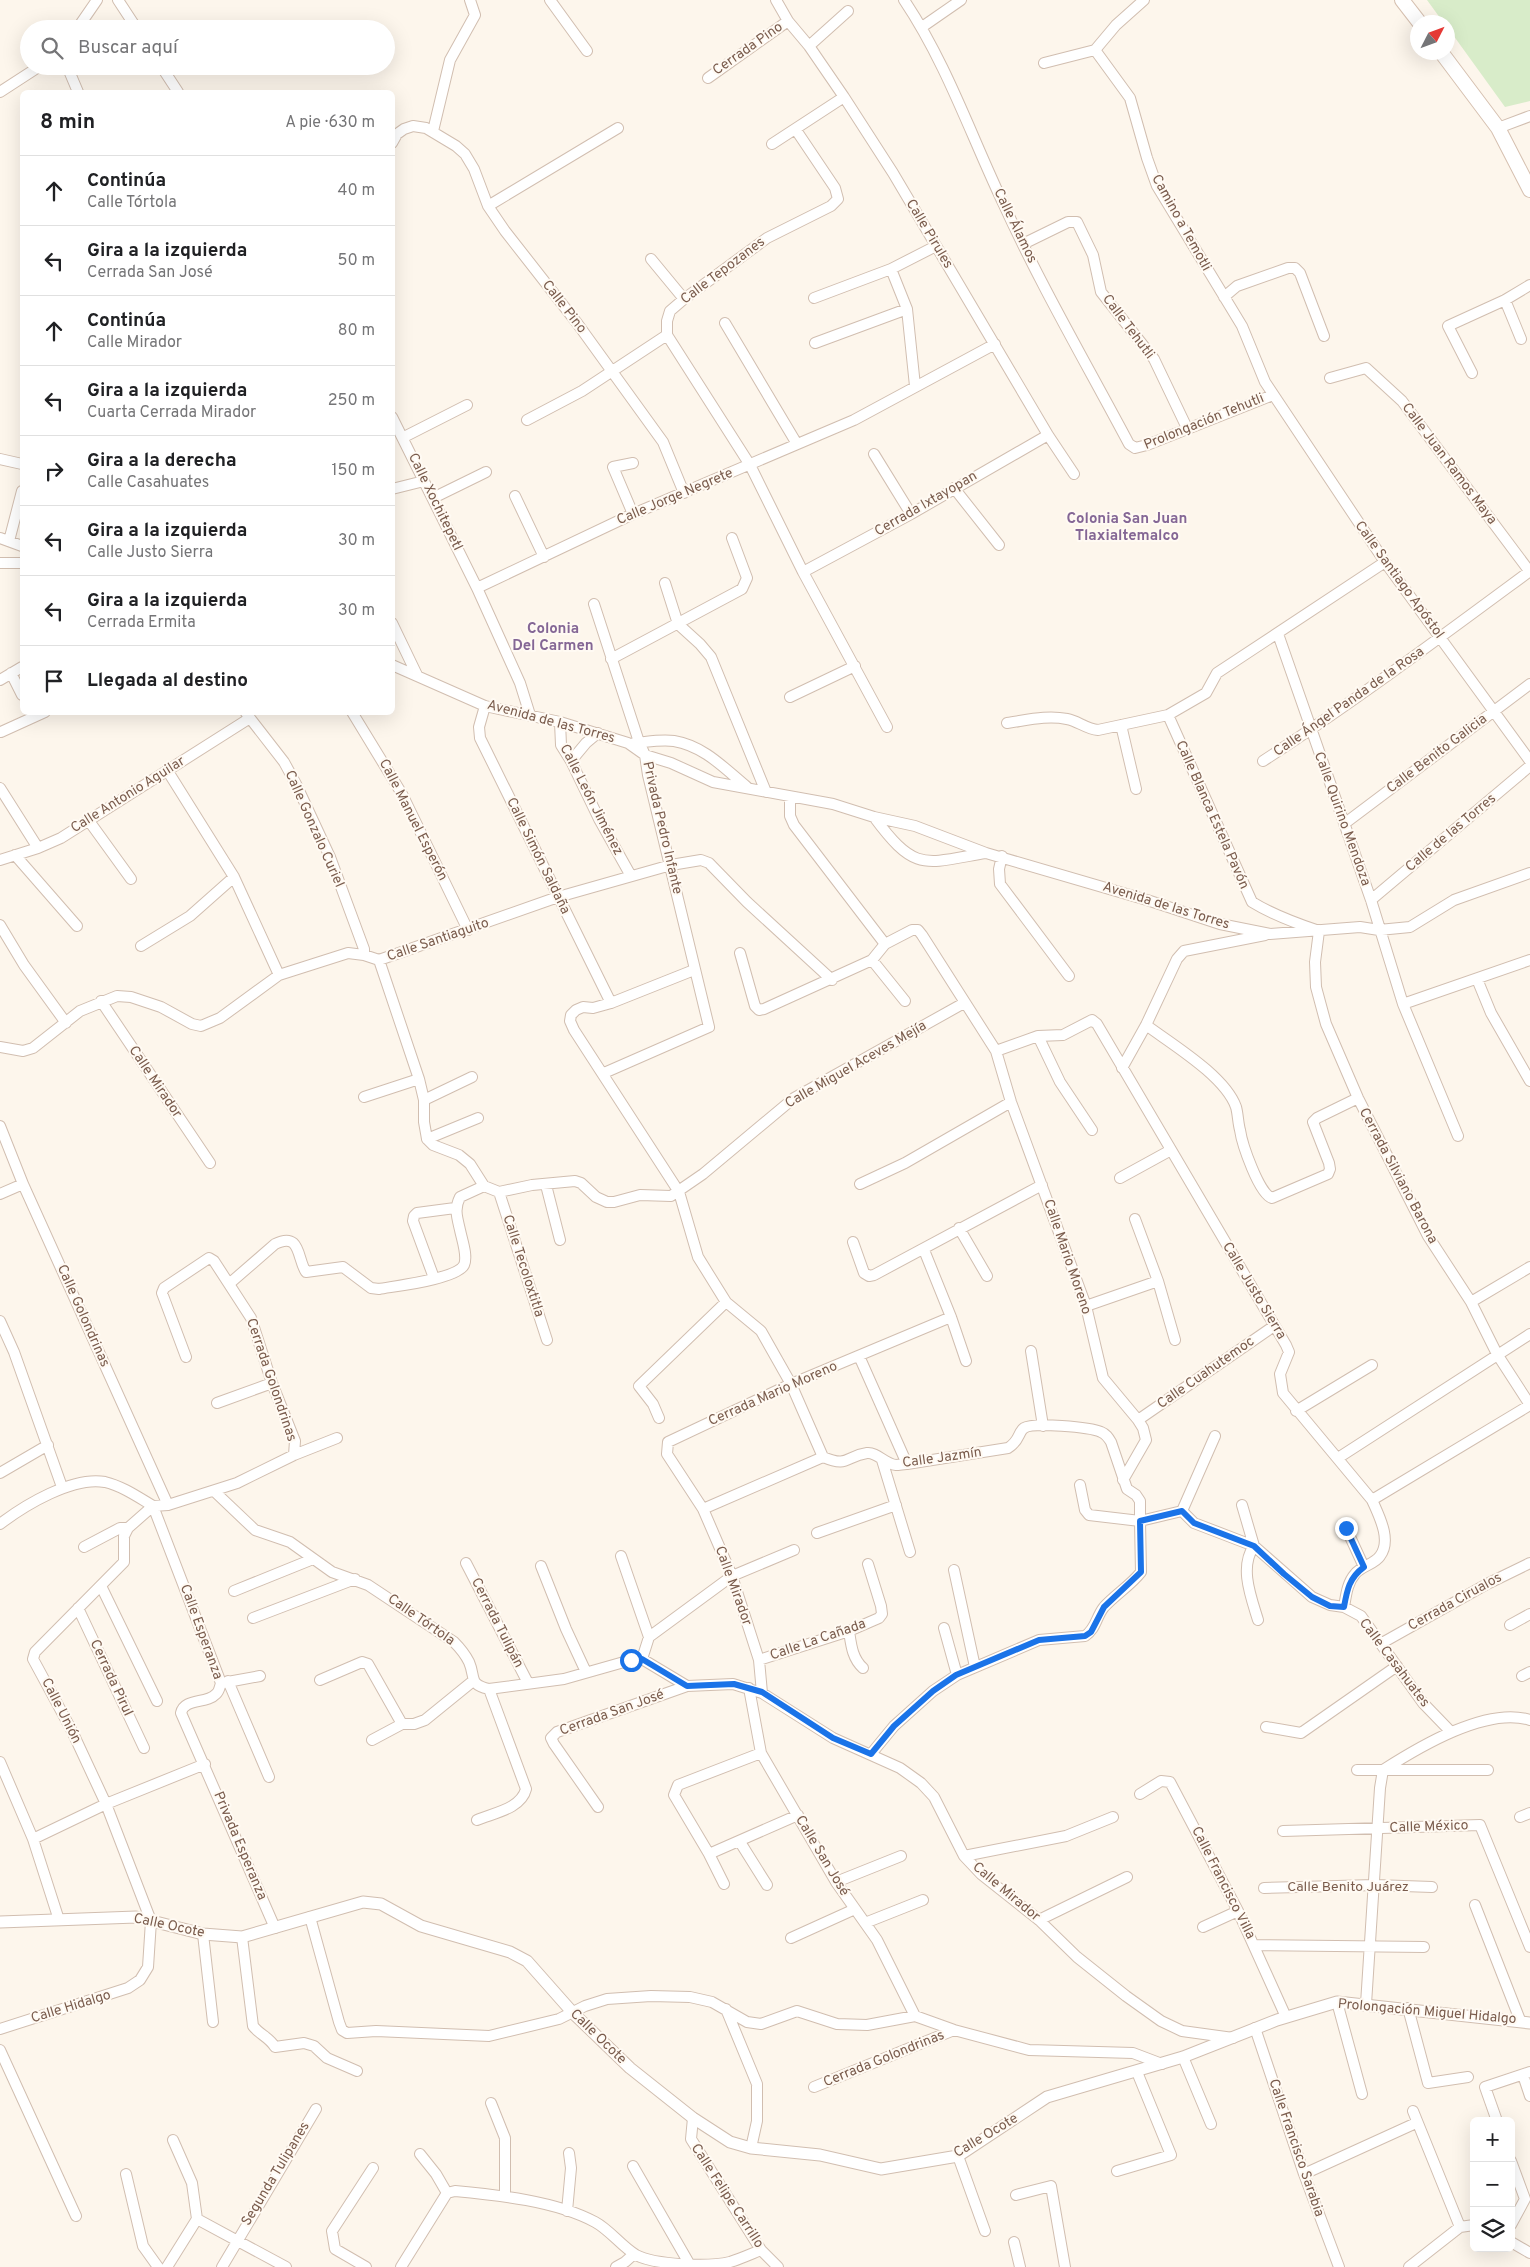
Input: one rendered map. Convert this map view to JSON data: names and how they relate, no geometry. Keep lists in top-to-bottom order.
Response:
{
  "streets": {
    "street": [
      "Cerrada Pino",
      "Camino a Temotli",
      "Calle Álamos",
      "Calle Pirules",
      "Calle Tepozanes",
      "Calle Pino",
      "Calle Tehutli",
      "Prolongación Tehutli",
      "Calle Juan Ramos Maya",
      "Calle Jorge Negrete",
      "Calle Xochitepetl",
      "Cerrada Ixtayopan",
      "Calle Santiago Apóstol",
      "Calle Ángel Panda de la Rosa",
      "Avenida de las Torres",
      "Calle Benito Galicia",
      "Calle Antonio Aguilar",
      "Calle León Jiménez",
      "Calle Blanca Estela Pavón",
      "Calle Quirino Mendoza",
      "Calle Manuel Esperón",
      "Privada Pedro Infante",
      "Calle Gonzalo Curiel",
      "Calle de las Torres",
      "Calle Simón Saldaña",
      "Calle Santiaguito",
      "Calle Miguel Aceves Mejía",
      "Calle Mirador",
      "Cerrada Silviano Barona",
      "Calle Mario Moreno",
      "Calle Tecoloxtitla",
      "Calle Justo Sierra",
      "Calle Golondrinas",
      "Calle Cuahutemoc",
      "Cerrada Golondrinas",
      "Cerrada Mario Moreno",
      "Calle Jazmín",
      "Cerrada Cirualos",
      "Calle Tórtola",
      "Cerrada Tulipán",
      "Calle Esperanza",
      "Calle La Cañada",
      "Calle Casahuates",
      "Cerrada Pirul",
      "Calle Unión",
      "Cerrada San José",
      "Calle México",
      "Privada Esperanza",
      "Calle San José",
      "Calle Francisco Villa",
      "Calle Benito Juárez",
      "Calle Ocote",
      "Calle Hidalgo",
      "Prolongación Miguel Hidalgo",
      "Calle Francisco Sarabia",
      "Segunda Tulipanes",
      "Calle Felipe Carrillo"
    ]
  },
  "crossings": [
    ["Cerrada Pino", "Calle Pirules"],
    ["Camino a Temotli", "Prolongación Tehutli"],
    ["Camino a Temotli", "Calle Santiago Apóstol"],
    ["Calle Álamos", "Calle Tehutli"],
    ["Calle Álamos", "Prolongación Tehutli"],
    ["Calle Pirules", "Calle Jorge Negrete"],
    ["Calle Pirules", "Cerrada Ixtayopan"],
    ["Calle Pino", "Calle Jorge Negrete"],
    ["Calle Tehutli", "Prolongación Tehutli"],
    ["Prolongación Tehutli", "Calle Santiago Apóstol"],
    ["Calle Juan Ramos Maya", "Calle Ángel Panda de la Rosa"],
    ["Calle Jorge Negrete", "Calle Xochitepetl"],
    ["Calle Santiago Apóstol", "Calle Ángel Panda de la Rosa"],
    ["Calle Santiago Apóstol", "Calle Benito Galicia"],
    ["Calle Ángel Panda de la Rosa", "Calle Quirino Mendoza"],
    ["Avenida de las Torres", "Calle León Jiménez"],
    ["Avenida de las Torres", "Calle Blanca Estela Pavón"],
    ["Avenida de las Torres", "Calle Quirino Mendoza"],
    ["Avenida de las Torres", "Privada Pedro Infante"],
    ["Avenida de las Torres", "Calle Simón Saldaña"],
    ["Avenida de las Torres", "Cerrada Silviano Barona"],
    ["Calle Benito Galicia", "Calle Quirino Mendoza"],
    ["Calle Antonio Aguilar", "Calle Gonzalo Curiel"],
    ["Calle León Jiménez", "Calle Santiaguito"],
    ["Calle Blanca Estela Pavón", "Cerrada Silviano Barona"],
    ["Calle Quirino Mendoza", "Calle de las Torres"],
    ["Calle Manuel Esperón", "Calle Santiaguito"],
    ["Privada Pedro Infante", "Calle Santiaguito"],
    ["Calle Gonzalo Curiel", "Calle Santiaguito"],
    ["Calle Simón Saldaña", "Calle Santiaguito"],
    ["Calle Santiaguito", "Calle Mirador"],
    ["Calle Miguel Aceves Mejía", "Calle Mario Moreno"],
    ["Calle Miguel Aceves Mejía", "Calle Tecoloxtitla"],
    ["Calle Mirador", "Cerrada Mario Moreno"],
    ["Calle Mirador", "Calle La Cañada"],
    ["Calle Mirador", "Cerrada San José"],
    ["Calle Mirador", "Prolongación Miguel Hidalgo"],
    ["Calle Mario Moreno", "Calle Cuahutemoc"],
    ["Calle Mario Moreno", "Calle Jazmín"],
    ["Calle Justo Sierra", "Calle Cuahutemoc"],
    ["Calle Justo Sierra", "Calle Casahuates"],
    ["Cerrada Cirualos", "Calle Casahuates"],
    ["Calle Esperanza", "Privada Esperanza"],
    ["Cerrada Pirul", "Calle Unión"],
    ["Calle Unión", "Calle Ocote"],
    ["Calle Unión", "Calle Hidalgo"],
    ["Cerrada San José", "Calle San José"],
    ["Privada Esperanza", "Calle Ocote"],
    ["Calle Francisco Villa", "Prolongación Miguel Hidalgo"],
    ["Calle Ocote", "Calle Hidalgo"],
    ["Calle Ocote", "Prolongación Miguel Hidalgo"],
    ["Calle Ocote", "Calle Felipe Carrillo"],
    ["Prolongación Miguel Hidalgo", "Calle Francisco Sarabia"]
  ],
  "districts": ["Colonia San Juan Tlaxialtemalco", "Colonia Del Carmen"],
  "north": "top right",
  "page": {
    "search": "Buscar aquí",
    "heading": ["8 min", "A pie · 630 m"],
    "list": [
      ["Continúa", "Calle Tórtola", "40 m"],
      ["Gira a la izquierda", "Cerrada San José", "50 m"],
      ["Continúa", "Calle Mirador", "80 m"],
      ["Gira a la izquierda", "Cuarta Cerrada Mirador", "250 m"],
      ["Gira a la derecha", "Calle Casahuates", "150 m"],
      ["Gira a la izquierda", "Calle Justo Sierra", "30 m"],
      ["Gira a la izquierda", "Cerrada Ermita", "30 m"],
      "Llegada al destino"
    ],
    "map_buttons": ["+", "−"]
  }
}
